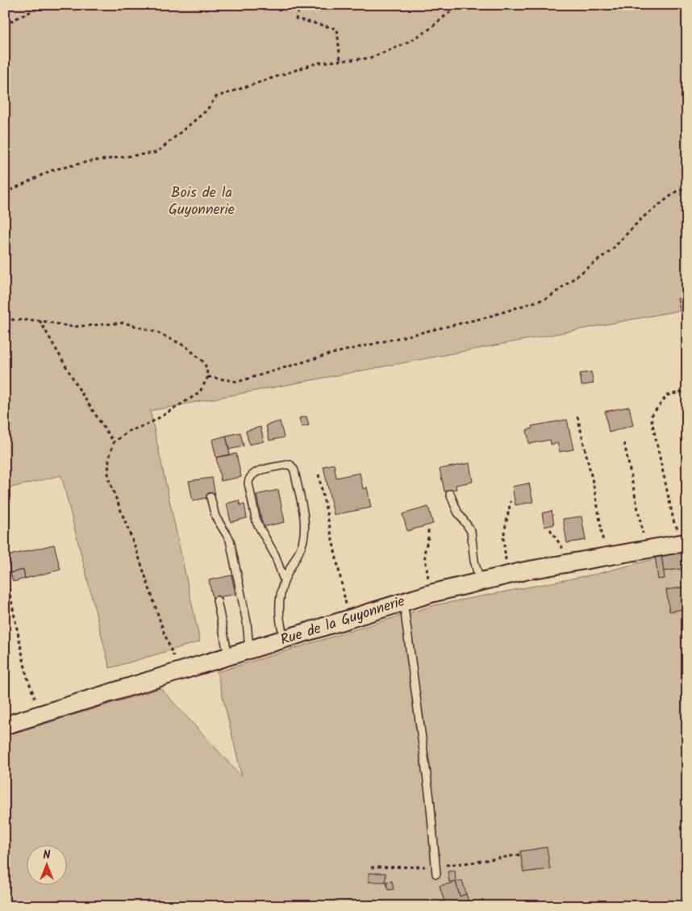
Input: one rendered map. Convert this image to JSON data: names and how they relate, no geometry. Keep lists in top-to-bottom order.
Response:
{
  "streets": {
    "street": ["Rue de la Guyonnerie"]
  },
  "parks": ["Bois de la Guyonnerie"],
  "north": "top"
}
